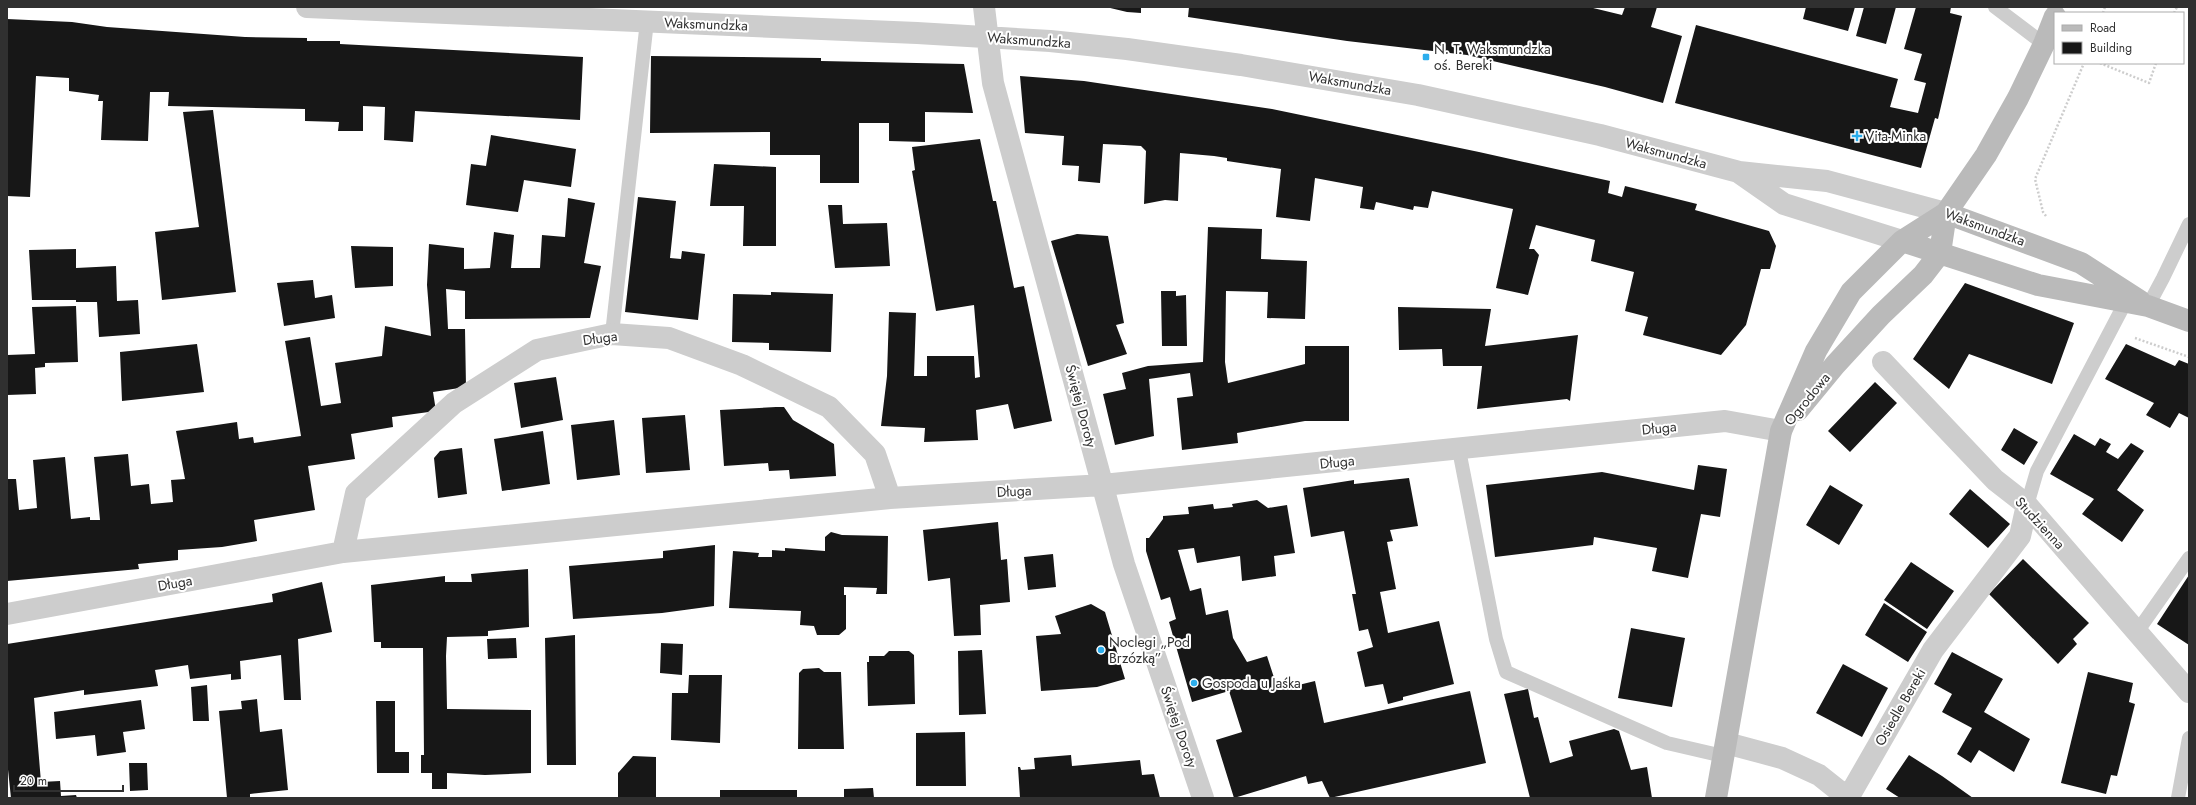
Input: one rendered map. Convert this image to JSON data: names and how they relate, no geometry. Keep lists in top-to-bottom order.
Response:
{
  "streets": {
    "street": [
      "Waksmundzka",
      "Długa",
      "Ogrodowa",
      "Świętej Doroty",
      "Studzienna",
      "Osiedle Bereki"
    ]
  },
  "crossings": [
    ["Waksmundzka", "Ogrodowa"],
    ["Waksmundzka", "Świętej Doroty"],
    ["Długa", "Ogrodowa"],
    ["Długa", "Świętej Doroty"],
    ["Studzienna", "Osiedle Bereki"]
  ],
  "places": {
    "transit": ["N. T. Waksmundzka oś. Bereki"],
    "health": ["Vita-Minka"],
    "other": ["Noclegi „Pod Brzózką”", "Gospoda u Jaśka"]
  },
  "legend": ["Road", "Building"],
  "scale_bar": "20 m"
}
